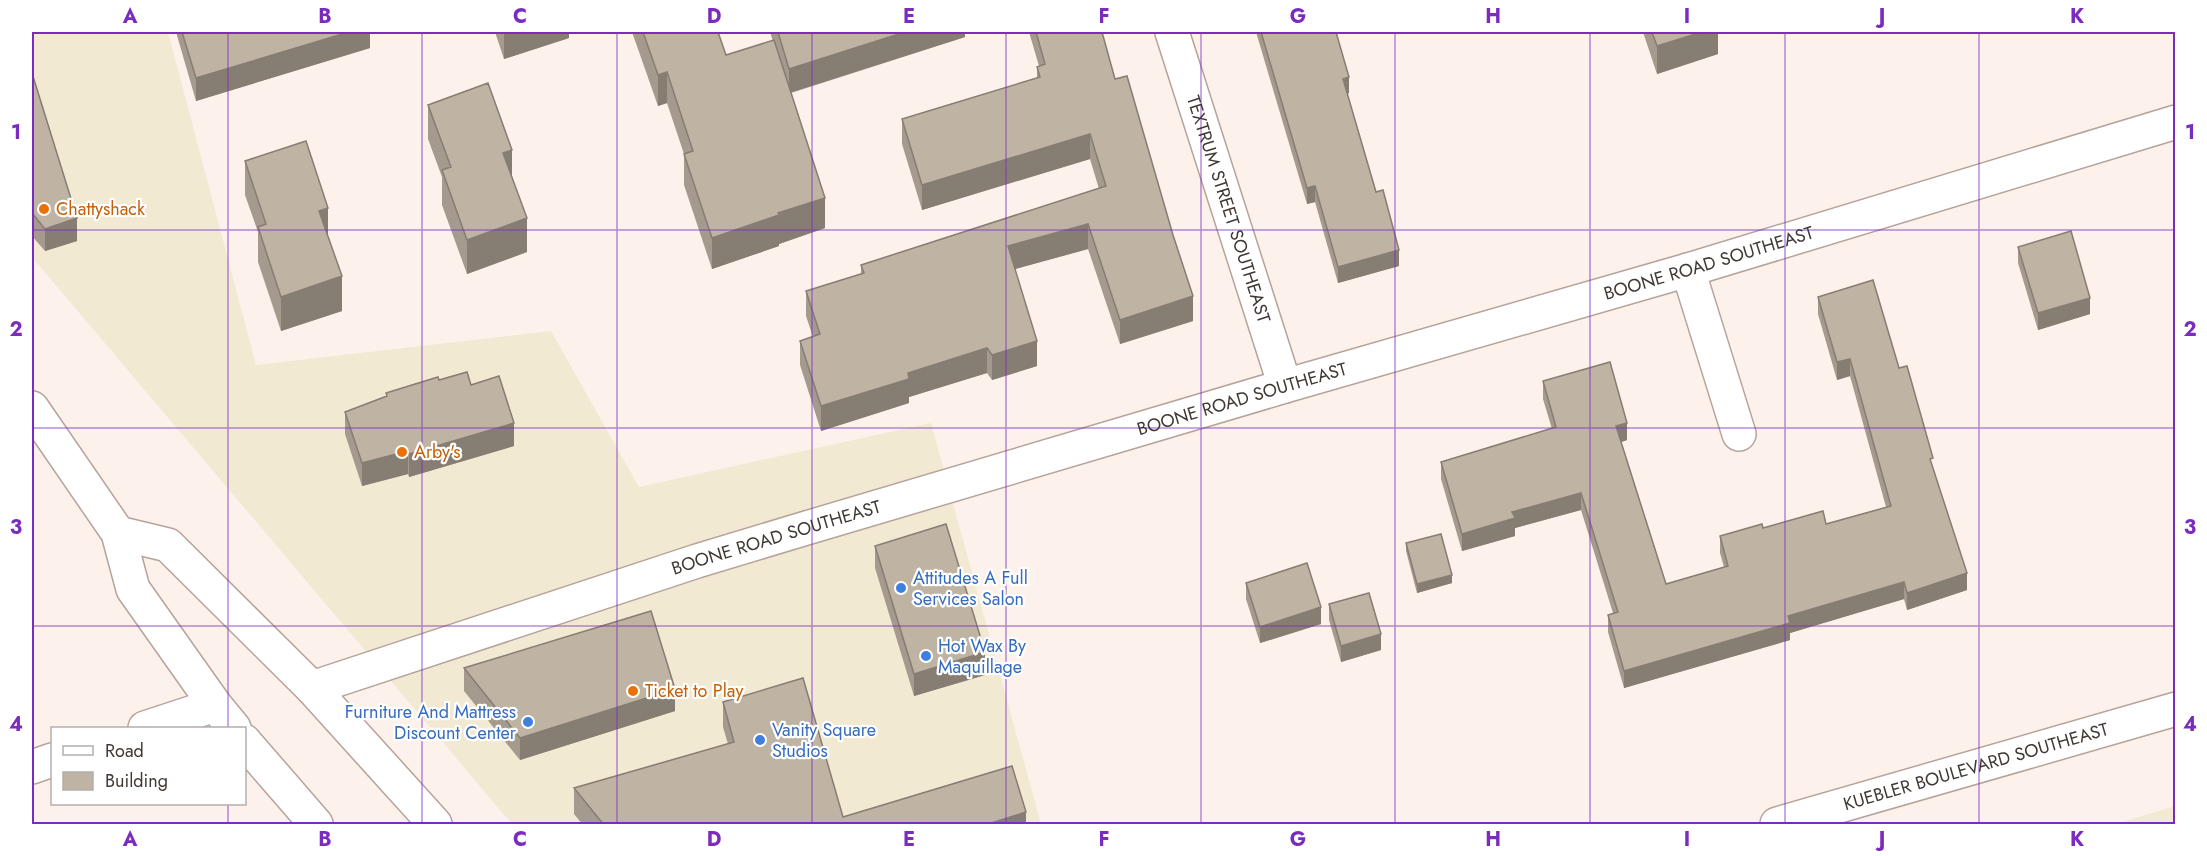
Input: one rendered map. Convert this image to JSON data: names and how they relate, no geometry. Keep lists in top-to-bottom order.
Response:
{
  "streets": {
    "street": ["TEXTRUM STREET SOUTHEAST", "BOONE ROAD SOUTHEAST", "KUEBLER BOULEVARD SOUTHEAST"]
  },
  "crossings": [
    ["TEXTRUM STREET SOUTHEAST", "BOONE ROAD SOUTHEAST"]
  ],
  "places": [
    "Chattyshack",
    "Arby's",
    "Attitudes A Full Services Salon",
    "Hot Wax By Maquillage",
    "Ticket to Play",
    "Furniture And Mattress Discount Center",
    "Vanity Square Studios"
  ],
  "legend": ["Road", "Building"],
  "grid": {
    "columns": [
      "A",
      "B",
      "C",
      "D",
      "E",
      "F",
      "G",
      "H",
      "I",
      "J",
      "K"
    ],
    "rows": [
      "1",
      "2",
      "3",
      "4"
    ]
  }
}
